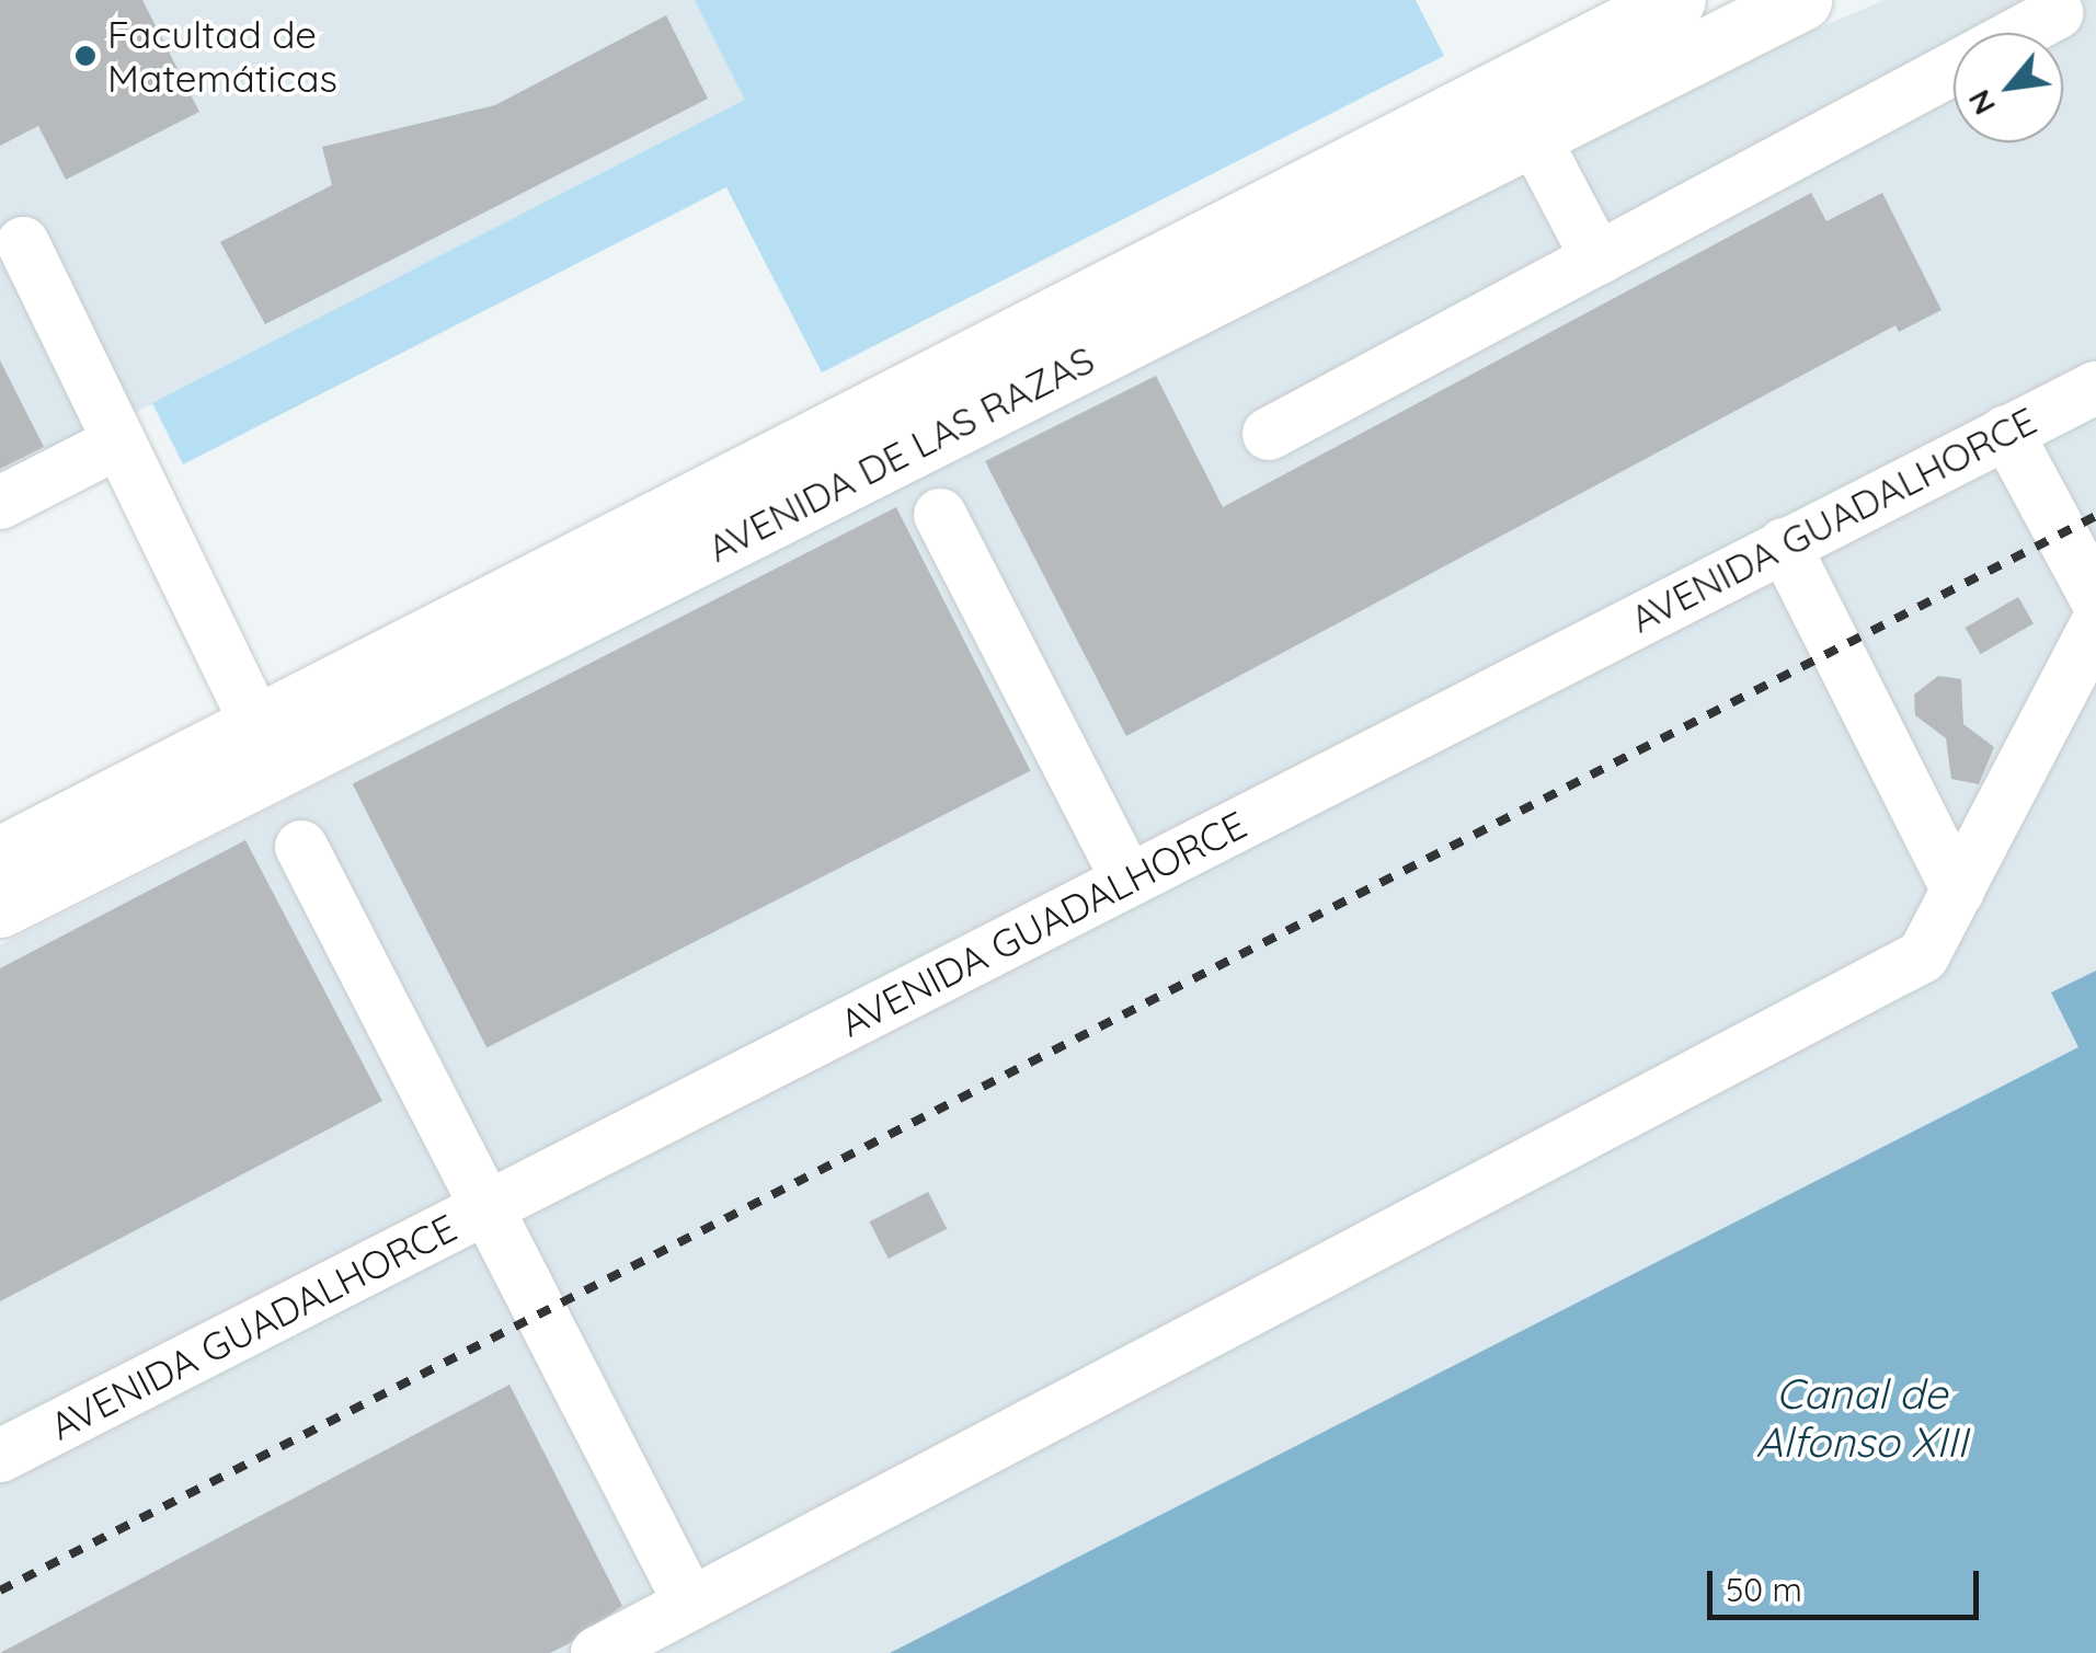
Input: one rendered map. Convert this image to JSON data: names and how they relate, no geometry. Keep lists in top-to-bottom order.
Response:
{
  "streets": {
    "main road": ["AVENIDA DE LAS RAZAS"],
    "street": ["AVENIDA GUADALHORCE"]
  },
  "water": ["Canal de Alfonso XIII"],
  "places": ["Facultad de Matemáticas"],
  "scale_bar": "50 m",
  "north": "bottom left"
}
